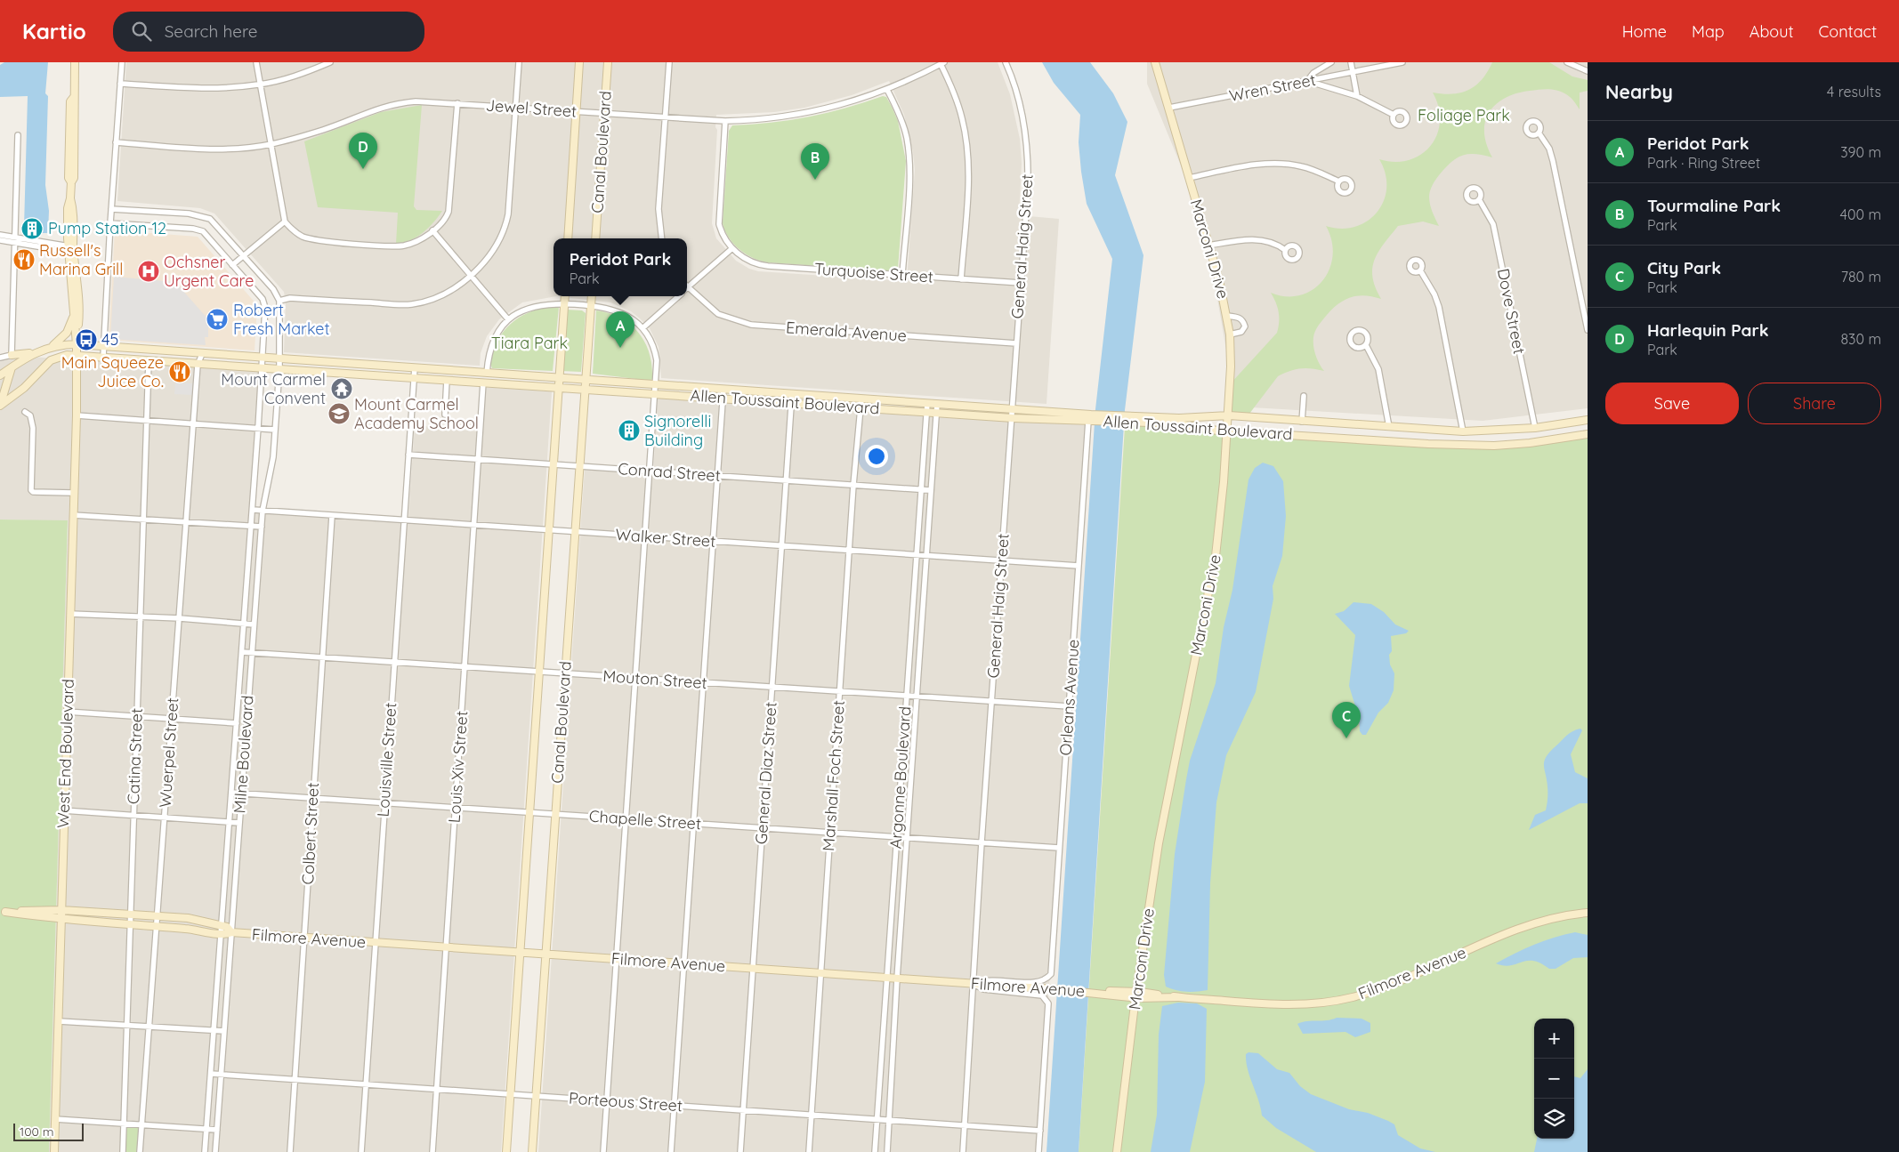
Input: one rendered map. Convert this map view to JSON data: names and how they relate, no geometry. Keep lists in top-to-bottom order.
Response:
{
  "streets": {
    "main road": [
      "Canal Boulevard",
      "Marconi Drive",
      "Allen Toussaint Boulevard",
      "West End Boulevard",
      "Filmore Avenue"
    ],
    "street": [
      "Wren Street",
      "Jewel Street",
      "General Haig Street",
      "Turquoise Street",
      "Dove Street",
      "Emerald Avenue",
      "Conrad Street",
      "Walker Street",
      "Mouton Street",
      "Orleans Avenue",
      "Wuerpel Street",
      "Milne Boulevard",
      "Catina Street",
      "Louisville Street",
      "Louis Xiv Street",
      "General Diaz Street",
      "Marshall Foch Street",
      "Argonne Boulevard",
      "Chapelle Street",
      "Colbert Street",
      "Porteous Street"
    ]
  },
  "crossings": [
    ["Wren Street", "Marconi Drive"],
    ["Jewel Street", "Canal Boulevard"],
    ["Jewel Street", "Turquoise Street"],
    ["Canal Boulevard", "Allen Toussaint Boulevard"],
    ["Canal Boulevard", "Conrad Street"],
    ["Canal Boulevard", "Walker Street"],
    ["Canal Boulevard", "Mouton Street"],
    ["Canal Boulevard", "Chapelle Street"],
    ["Canal Boulevard", "Filmore Avenue"],
    ["Canal Boulevard", "Porteous Street"],
    ["General Haig Street", "Turquoise Street"],
    ["General Haig Street", "Emerald Avenue"],
    ["General Haig Street", "Allen Toussaint Boulevard"],
    ["General Haig Street", "Walker Street"],
    ["General Haig Street", "Mouton Street"],
    ["General Haig Street", "Orleans Avenue"],
    ["General Haig Street", "Chapelle Street"],
    ["General Haig Street", "Filmore Avenue"],
    ["General Haig Street", "Porteous Street"],
    ["Marconi Drive", "Allen Toussaint Boulevard"],
    ["Marconi Drive", "Filmore Avenue"],
    ["Dove Street", "Allen Toussaint Boulevard"],
    ["Allen Toussaint Boulevard", "Orleans Avenue"],
    ["Allen Toussaint Boulevard", "Wuerpel Street"],
    ["Allen Toussaint Boulevard", "West End Boulevard"],
    ["Allen Toussaint Boulevard", "Milne Boulevard"],
    ["Allen Toussaint Boulevard", "Catina Street"],
    ["Allen Toussaint Boulevard", "Louisville Street"],
    ["Allen Toussaint Boulevard", "Louis Xiv Street"],
    ["Allen Toussaint Boulevard", "General Diaz Street"],
    ["Allen Toussaint Boulevard", "Marshall Foch Street"],
    ["Allen Toussaint Boulevard", "Argonne Boulevard"],
    ["Conrad Street", "Louisville Street"],
    ["Conrad Street", "Louis Xiv Street"],
    ["Conrad Street", "General Diaz Street"],
    ["Conrad Street", "Marshall Foch Street"],
    ["Conrad Street", "Argonne Boulevard"],
    ["Walker Street", "Orleans Avenue"],
    ["Walker Street", "Milne Boulevard"],
    ["Walker Street", "Louisville Street"],
    ["Walker Street", "Louis Xiv Street"],
    ["Walker Street", "General Diaz Street"],
    ["Walker Street", "Marshall Foch Street"],
    ["Walker Street", "Argonne Boulevard"],
    ["Walker Street", "Colbert Street"],
    ["Mouton Street", "Orleans Avenue"],
    ["Mouton Street", "Milne Boulevard"],
    ["Mouton Street", "Louisville Street"],
    ["Mouton Street", "Louis Xiv Street"],
    ["Mouton Street", "General Diaz Street"],
    ["Mouton Street", "Marshall Foch Street"],
    ["Mouton Street", "Argonne Boulevard"],
    ["Mouton Street", "Colbert Street"],
    ["Orleans Avenue", "Chapelle Street"],
    ["Orleans Avenue", "Filmore Avenue"],
    ["Wuerpel Street", "Filmore Avenue"],
    ["West End Boulevard", "Filmore Avenue"],
    ["Milne Boulevard", "Chapelle Street"],
    ["Milne Boulevard", "Filmore Avenue"],
    ["Milne Boulevard", "Porteous Street"],
    ["Catina Street", "Filmore Avenue"],
    ["Louisville Street", "Chapelle Street"],
    ["Louisville Street", "Filmore Avenue"],
    ["Louisville Street", "Porteous Street"],
    ["Louis Xiv Street", "Chapelle Street"],
    ["Louis Xiv Street", "Filmore Avenue"],
    ["Louis Xiv Street", "Porteous Street"],
    ["General Diaz Street", "Chapelle Street"],
    ["General Diaz Street", "Filmore Avenue"],
    ["General Diaz Street", "Porteous Street"],
    ["Marshall Foch Street", "Chapelle Street"],
    ["Marshall Foch Street", "Filmore Avenue"],
    ["Marshall Foch Street", "Porteous Street"],
    ["Argonne Boulevard", "Chapelle Street"],
    ["Argonne Boulevard", "Filmore Avenue"],
    ["Argonne Boulevard", "Porteous Street"],
    ["Chapelle Street", "Colbert Street"],
    ["Colbert Street", "Filmore Avenue"],
    ["Colbert Street", "Porteous Street"]
  ],
  "parks": ["Foliage Park", "Tiara Park"],
  "places": {
    "building": ["Pump Station 12", "Signorelli Building"],
    "restaurant": ["Russell's Marina Grill", "Main Squeeze Juice Co."],
    "hospital": ["Ochsner Urgent Care"],
    "supermarket": ["Robert Fresh Market"],
    "bus stop": ["45"],
    "temple": ["Mount Carmel Convent"],
    "school or university": ["Mount Carmel Academy School"]
  },
  "scale_bar": "100 m",
  "page": {
    "header": "Kartio",
    "search": "Search here",
    "nav": [
      "Home",
      "Map",
      "About",
      "Contact"
    ],
    "heading": ["Nearby", "4 results"],
    "list": [
      {
        "mark": "A",
        "name": "Peridot Park",
        "note": "Park · Ring Street",
        "value": "390 m"
      },
      {
        "mark": "B",
        "name": "Tourmaline Park",
        "note": "Park",
        "value": "400 m"
      },
      {
        "mark": "C",
        "name": "City Park",
        "note": "Park",
        "value": "780 m"
      },
      {
        "mark": "D",
        "name": "Harlequin Park",
        "note": "Park",
        "value": "830 m"
      }
    ],
    "pins": [
      "D",
      "B",
      "A",
      "C"
    ],
    "popup": ["Peridot Park", "Park"],
    "buttons": ["Save", "Share"],
    "map_buttons": ["+", "−"],
    "scale": "100 m"
  }
}
